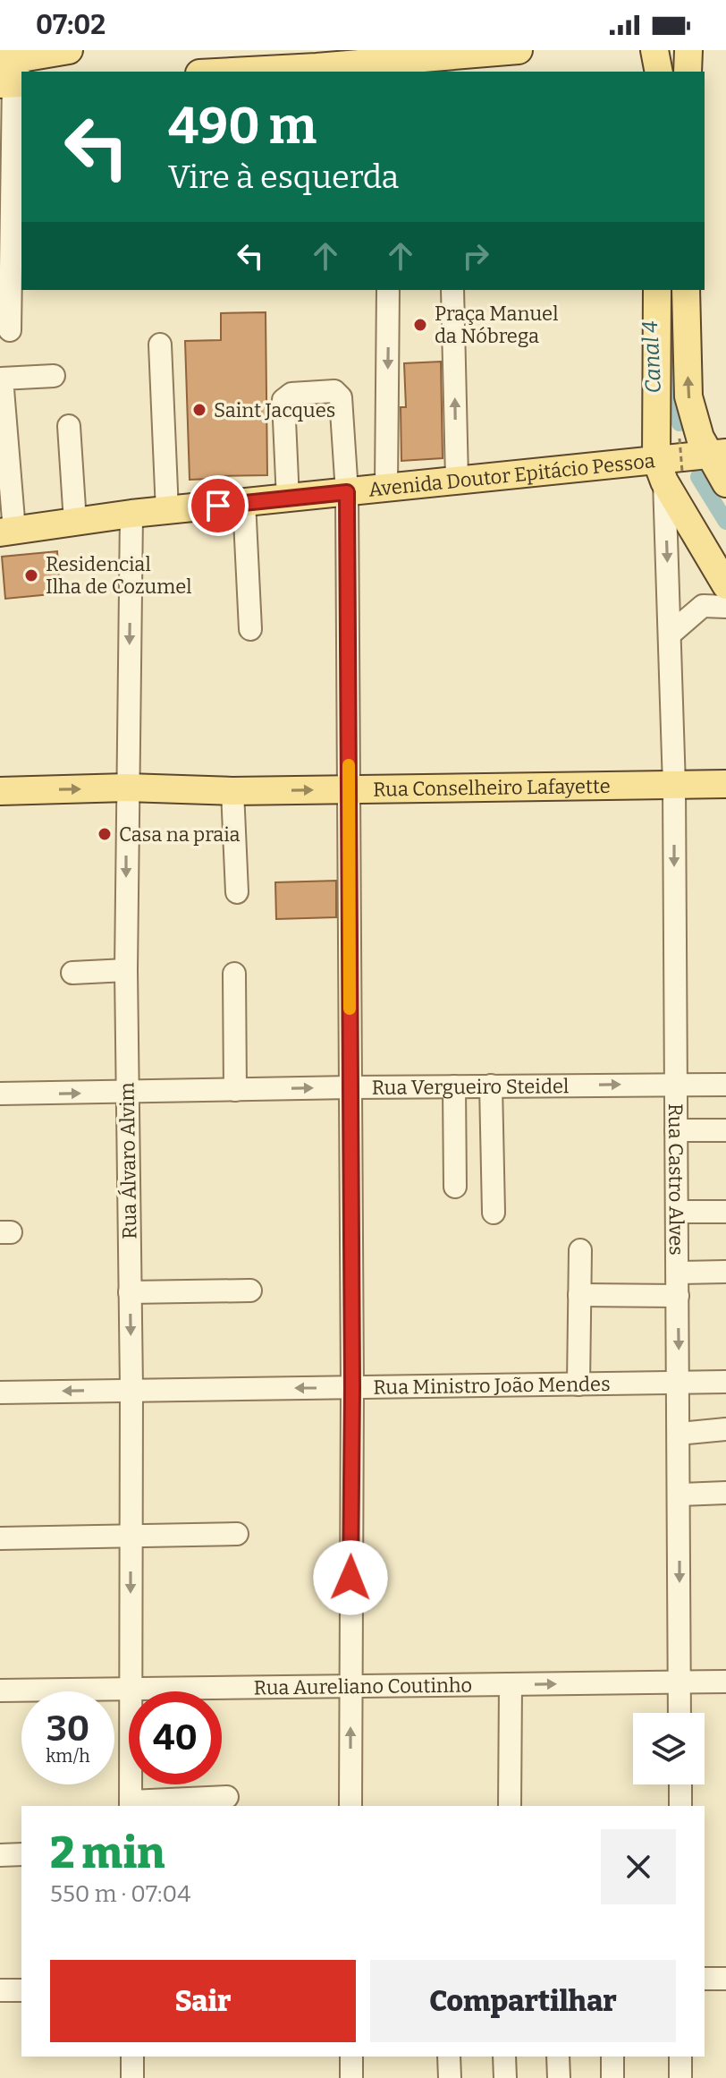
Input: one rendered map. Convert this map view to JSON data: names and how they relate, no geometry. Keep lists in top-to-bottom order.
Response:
{
  "streets": {
    "main road": ["Avenida Doutor Epitácio Pessoa", "Rua Conselheiro Lafayette"],
    "street": [
      "Rua Vergueiro Steidel",
      "Rua Álvaro Alvim",
      "Rua Castro Alves",
      "Rua Ministro João Mendes",
      "Rua Aureliano Coutinho"
    ]
  },
  "crossings": [
    ["Avenida Doutor Epitácio Pessoa", "Rua Álvaro Alvim"],
    ["Avenida Doutor Epitácio Pessoa", "Rua Castro Alves"],
    ["Rua Conselheiro Lafayette", "Rua Álvaro Alvim"],
    ["Rua Conselheiro Lafayette", "Rua Castro Alves"],
    ["Rua Vergueiro Steidel", "Rua Álvaro Alvim"],
    ["Rua Vergueiro Steidel", "Rua Castro Alves"],
    ["Rua Álvaro Alvim", "Rua Ministro João Mendes"],
    ["Rua Álvaro Alvim", "Rua Aureliano Coutinho"],
    ["Rua Castro Alves", "Rua Ministro João Mendes"],
    ["Rua Castro Alves", "Rua Aureliano Coutinho"]
  ],
  "one_way": ["Rua Vergueiro Steidel", "Rua Castro Alves"],
  "water": ["Canal 4"],
  "places": [
    "Praça Manuel da Nóbrega",
    "Saint Jacques",
    "Residencial Ilha de Cozumel",
    "Casa na praia"
  ],
  "page": {
    "status": "07:02",
    "turn": ["490 m", "Vire à esquerda"],
    "speed": "30 km/h",
    "limit": "40",
    "heading": ["2 min", "550 m · 07:04"],
    "buttons": ["Sair", "Compartilhar"]
  }
}
